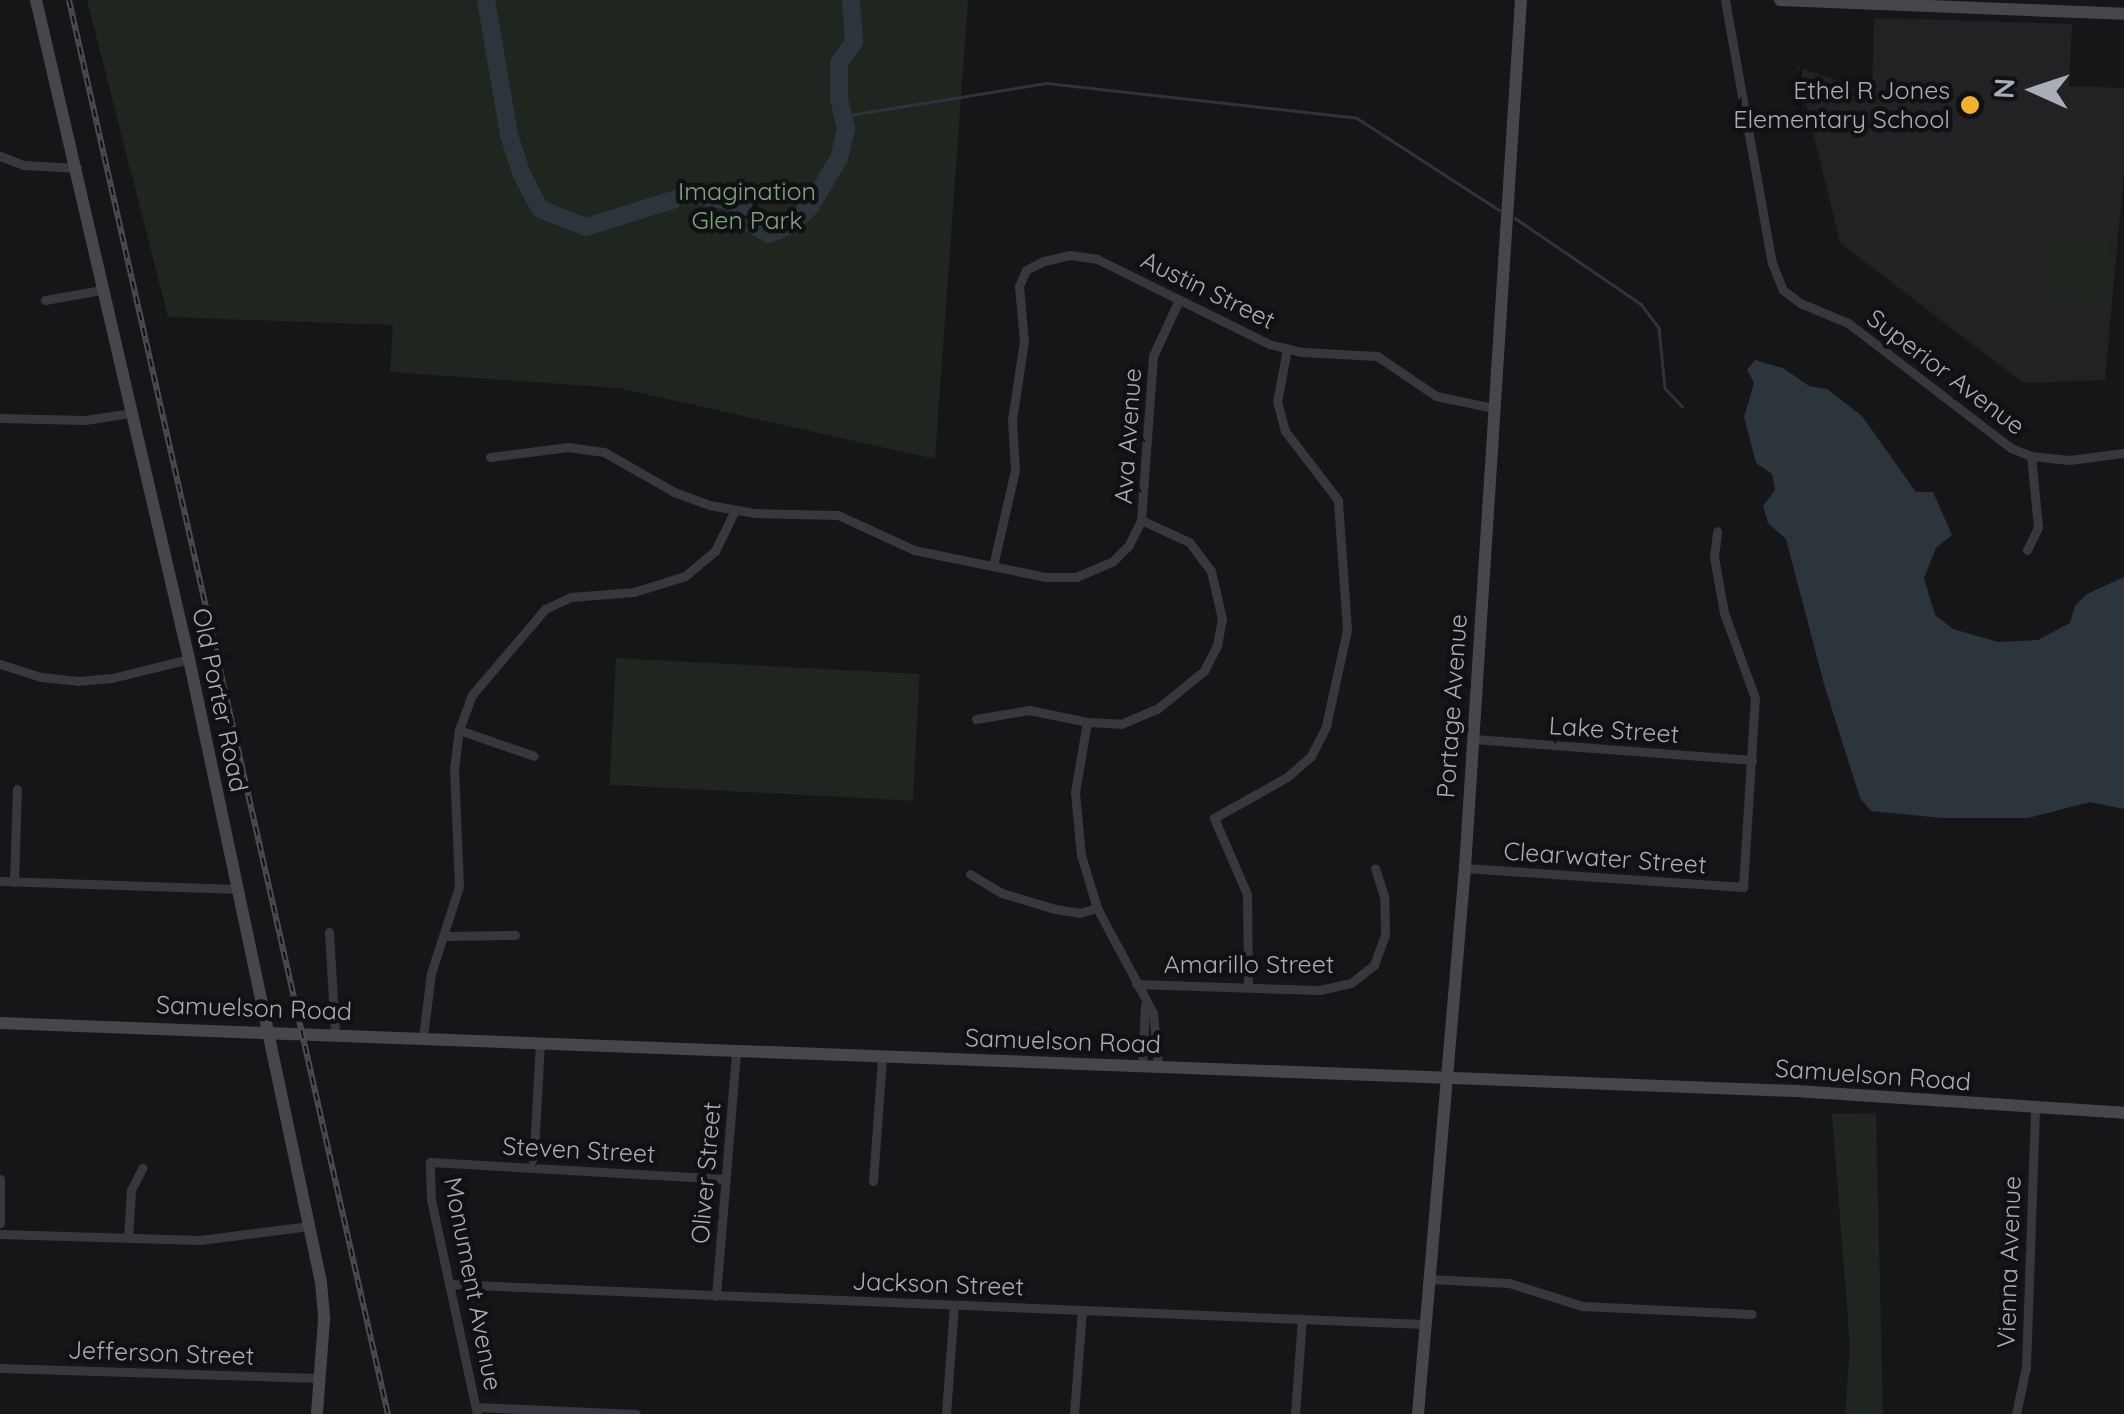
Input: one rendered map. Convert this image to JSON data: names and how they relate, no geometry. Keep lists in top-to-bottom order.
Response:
{
  "streets": {
    "street": [
      "Austin Street",
      "Superior Avenue",
      "Ava Avenue",
      "Old Porter Road",
      "Portage Avenue",
      "Lake Street",
      "Clearwater Street",
      "Amarillo Street",
      "Samuelson Road",
      "Steven Street",
      "Oliver Street",
      "Vienna Avenue",
      "Monument Avenue",
      "Jackson Street",
      "Jefferson Street"
    ]
  },
  "crossings": [
    ["Austin Street", "Ava Avenue"],
    ["Austin Street", "Portage Avenue"],
    ["Old Porter Road", "Samuelson Road"],
    ["Old Porter Road", "Jefferson Street"],
    ["Portage Avenue", "Lake Street"],
    ["Portage Avenue", "Clearwater Street"],
    ["Portage Avenue", "Samuelson Road"],
    ["Portage Avenue", "Jackson Street"],
    ["Lake Street", "Clearwater Street"],
    ["Samuelson Road", "Oliver Street"],
    ["Samuelson Road", "Vienna Avenue"],
    ["Steven Street", "Oliver Street"],
    ["Steven Street", "Monument Avenue"],
    ["Oliver Street", "Jackson Street"],
    ["Monument Avenue", "Jackson Street"]
  ],
  "parks": ["Imagination Glen Park"],
  "places": ["Ethel R Jones Elementary School"],
  "north": "left"
}
